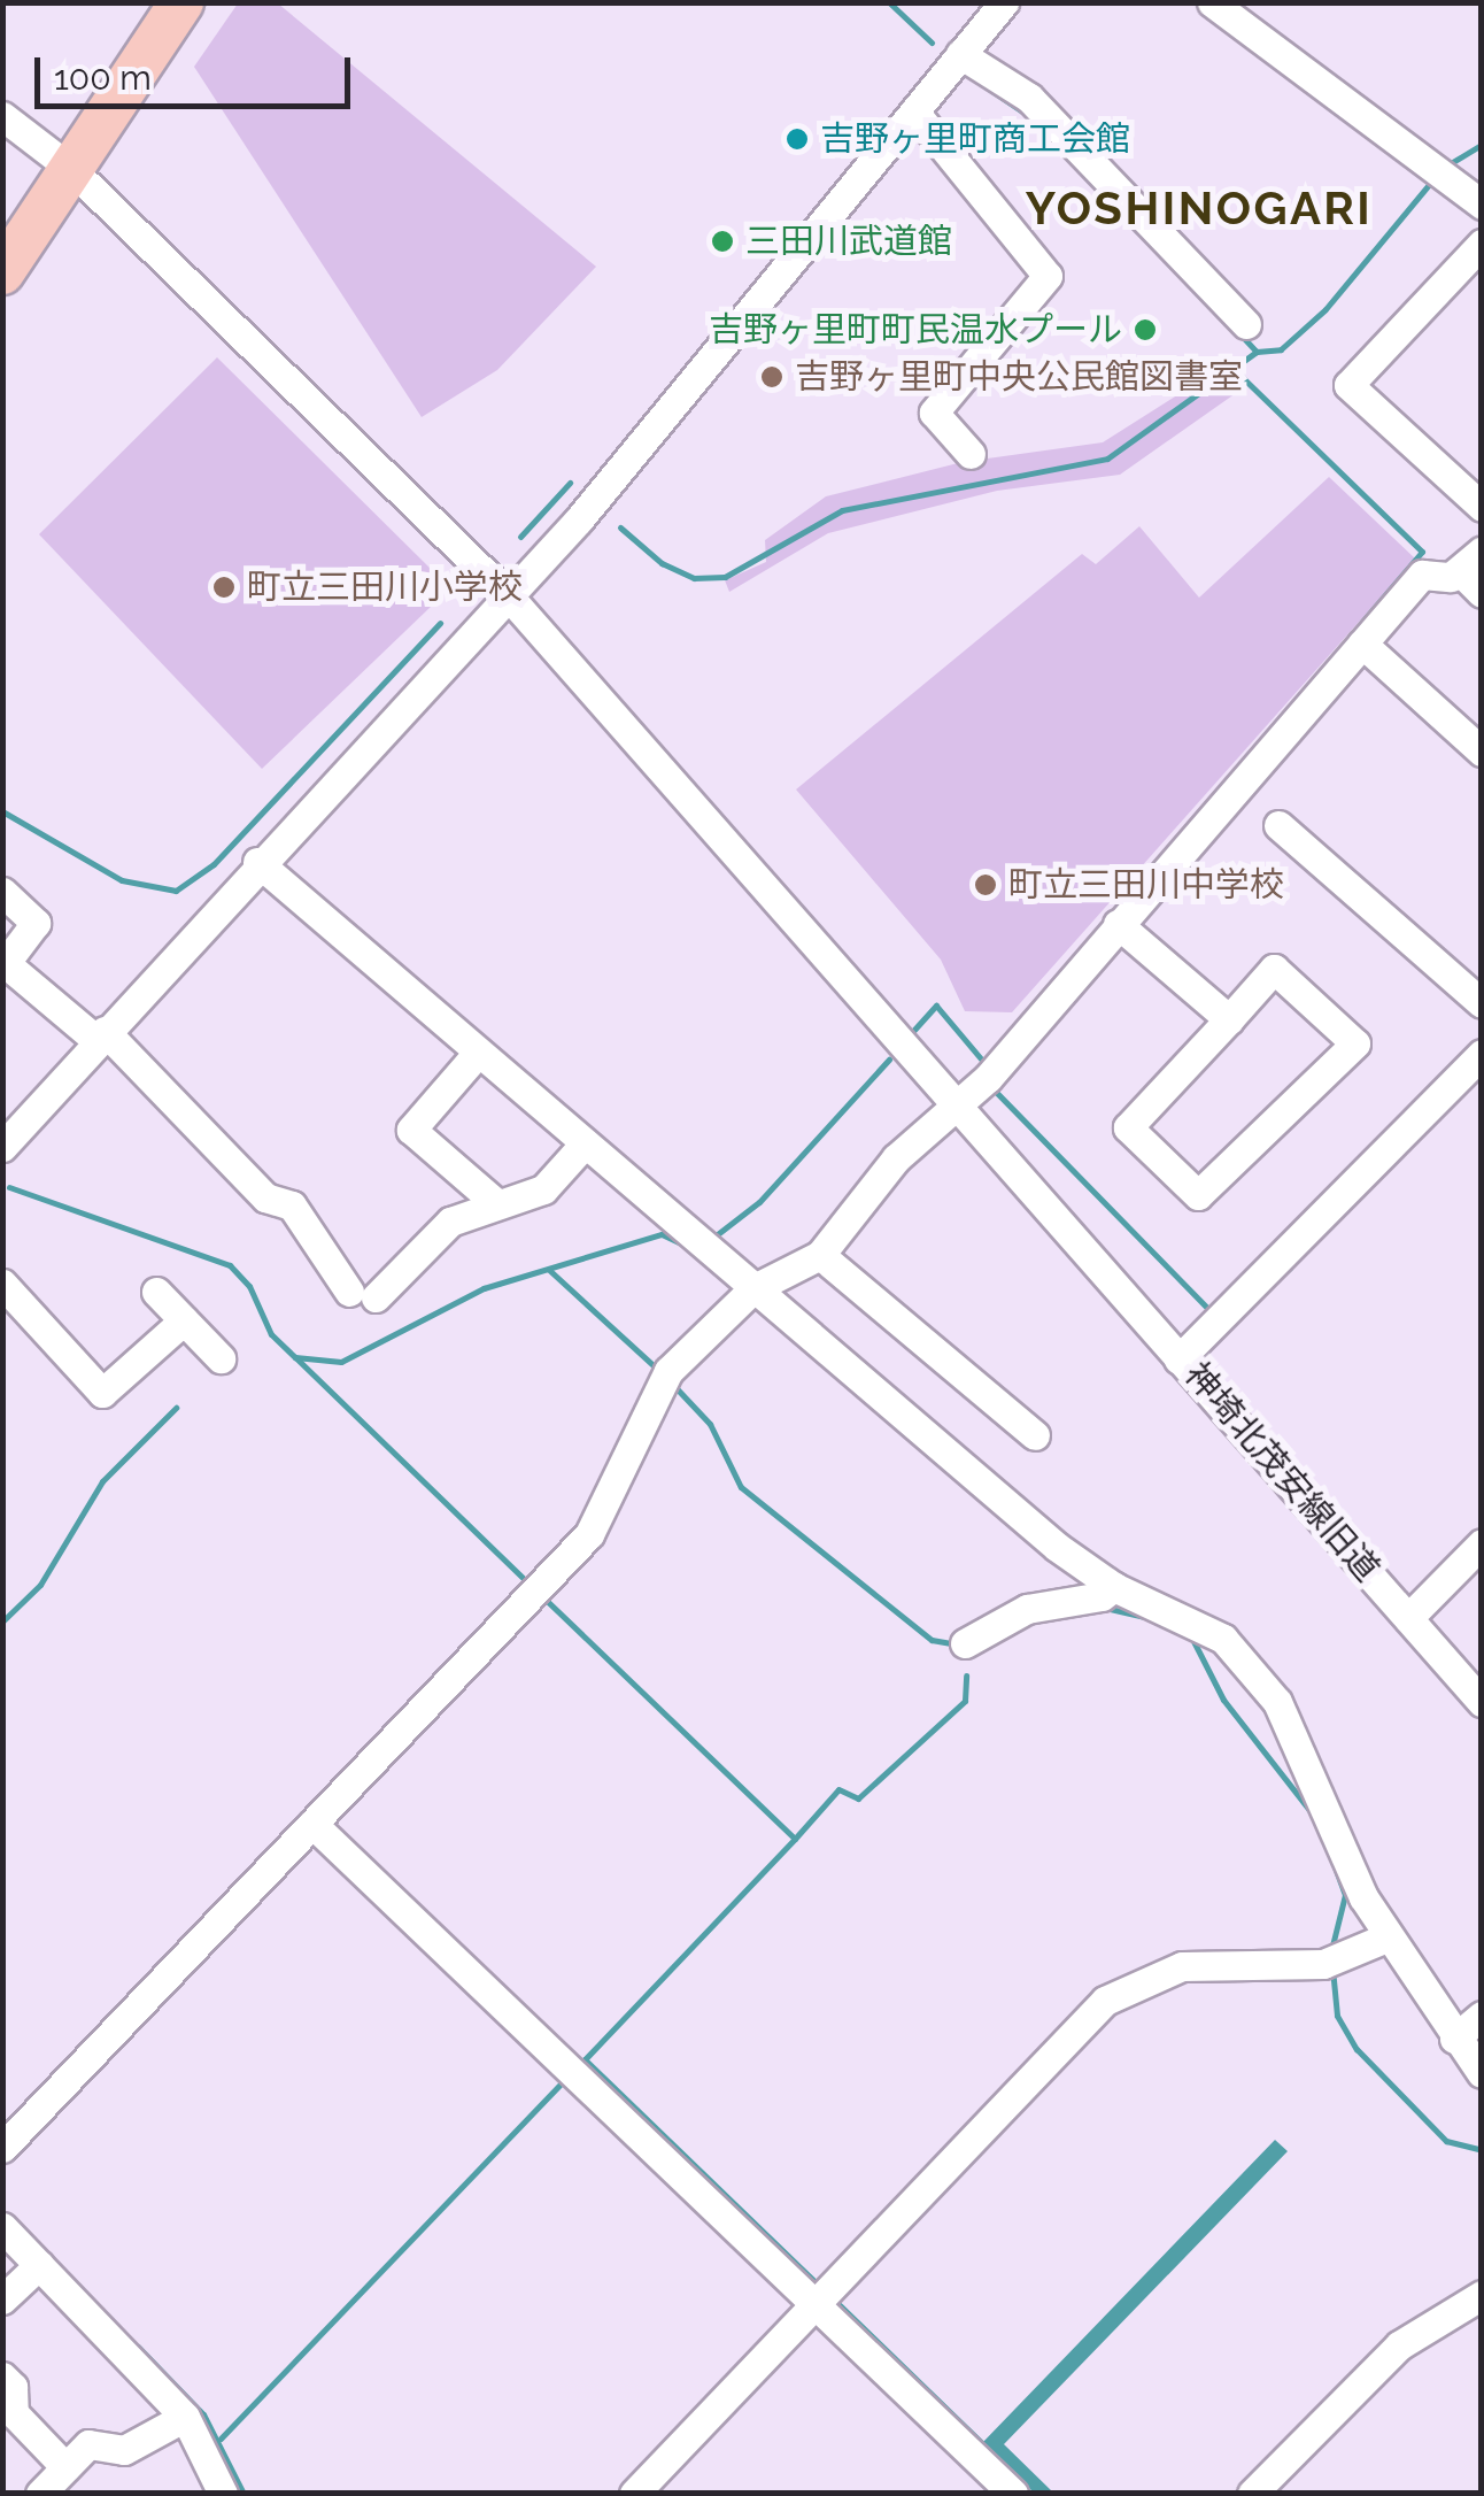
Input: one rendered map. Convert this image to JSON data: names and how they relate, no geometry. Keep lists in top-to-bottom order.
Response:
{
  "streets": {
    "street": ["神埼北茂安線旧道"]
  },
  "districts": ["YOSHINOGARI"],
  "places": [
    "吉野ヶ里町商工会館",
    "三田川武道館",
    "吉野ヶ里町町民温水プール",
    "吉野ヶ里町中央公民館図書室",
    "町立三田川小学校",
    "町立三田川中学校"
  ],
  "scale_bar": "100 m"
}
